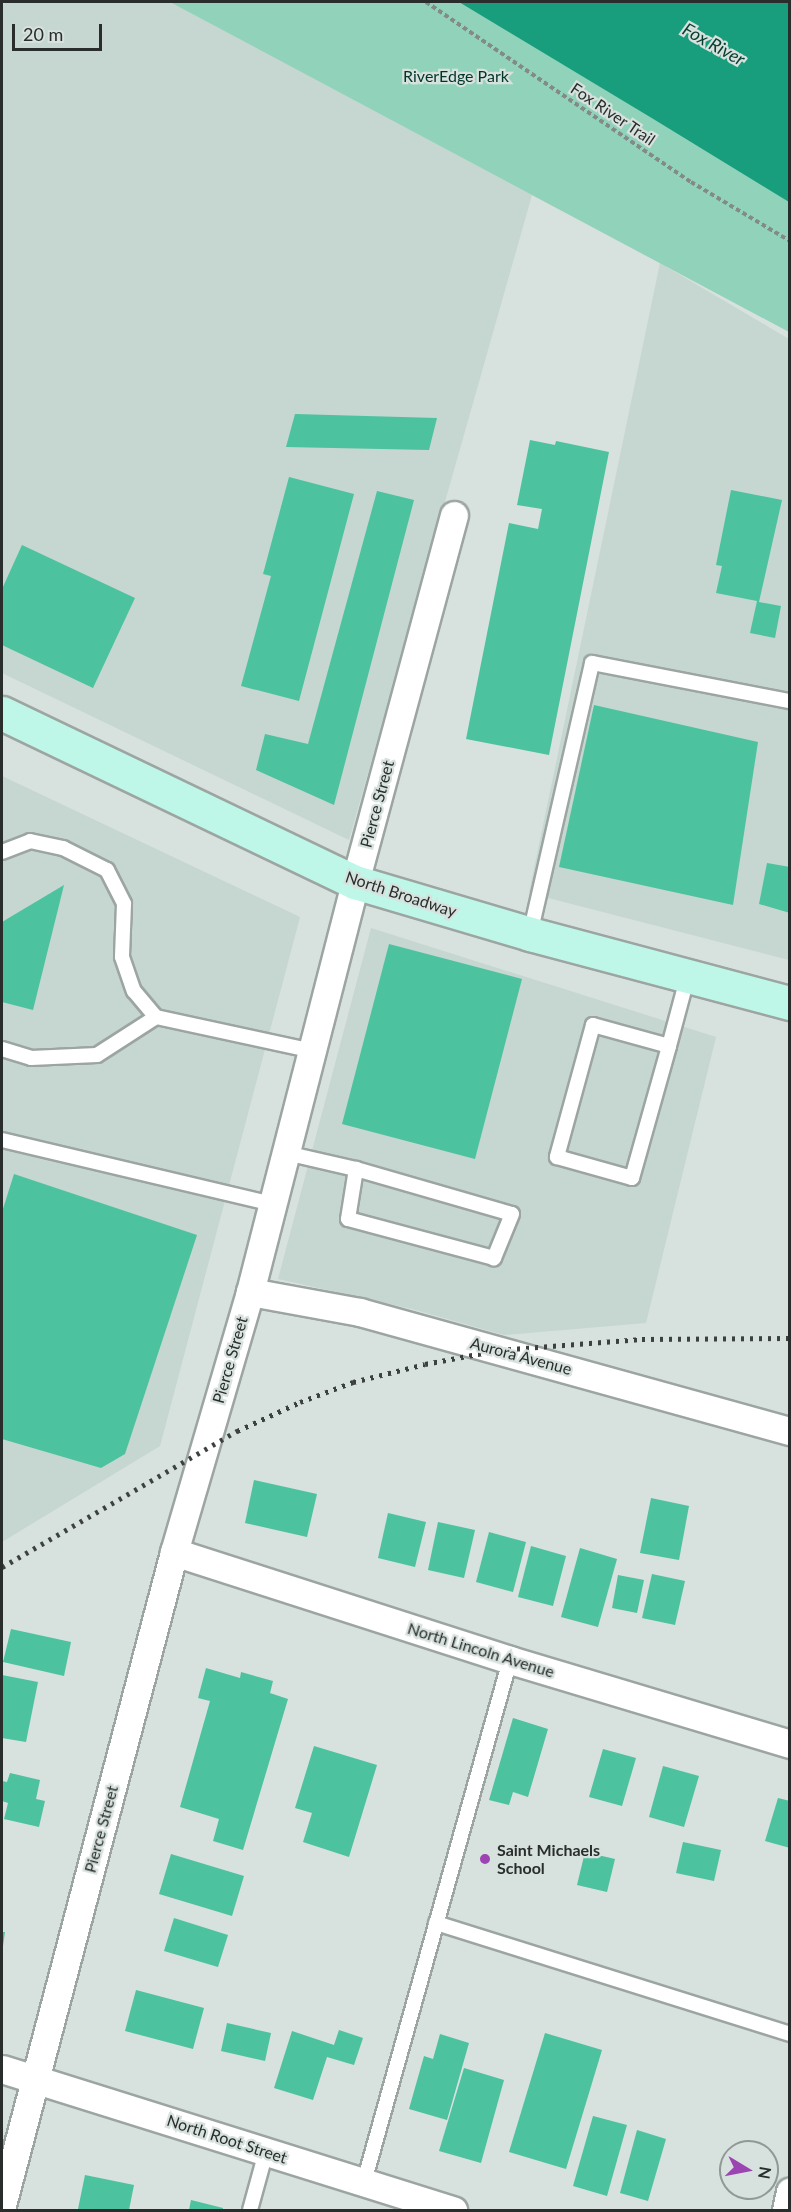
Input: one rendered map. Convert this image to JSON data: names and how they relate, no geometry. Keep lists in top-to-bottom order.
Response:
{
  "streets": {
    "main road": ["North Broadway"],
    "street": [
      "Pierce Street",
      "Aurora Avenue",
      "North Lincoln Avenue",
      "North Root Street"
    ],
    "path": ["Fox River Trail"]
  },
  "crossings": [
    ["Pierce Street", "North Broadway"],
    ["Pierce Street", "Aurora Avenue"],
    ["Pierce Street", "North Lincoln Avenue"],
    ["Pierce Street", "North Root Street"]
  ],
  "water": ["Fox River"],
  "parks": ["RiverEdge Park"],
  "places": ["Saint Michaels School"],
  "scale_bar": "20 m",
  "north": "right"
}
